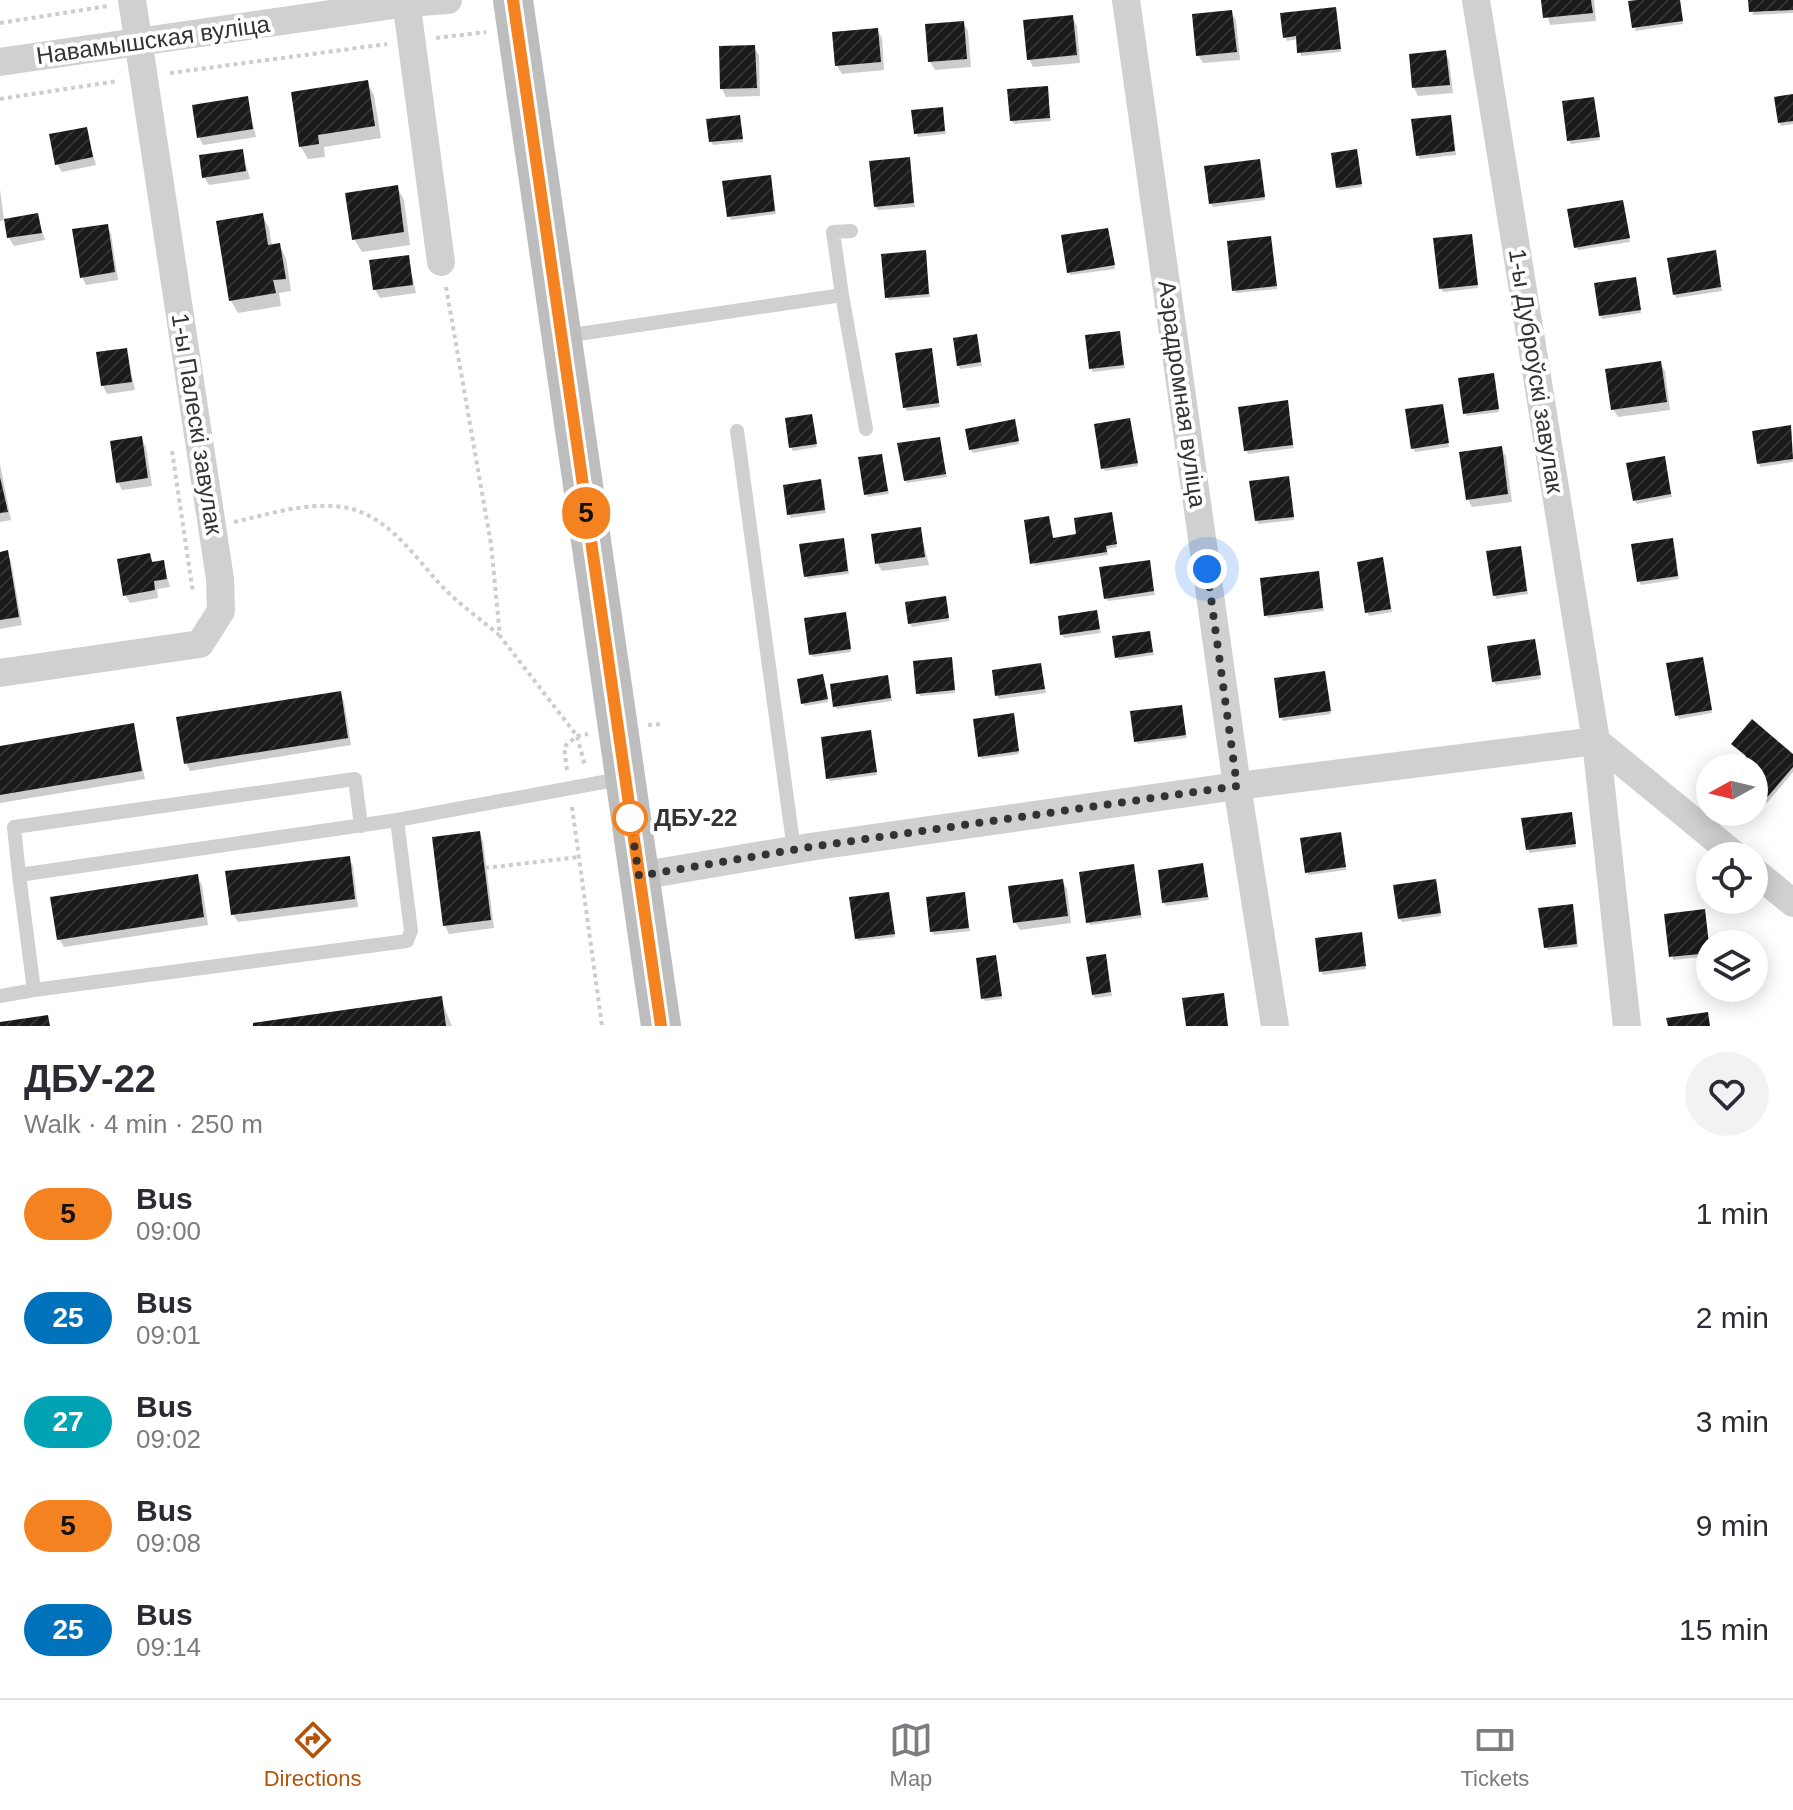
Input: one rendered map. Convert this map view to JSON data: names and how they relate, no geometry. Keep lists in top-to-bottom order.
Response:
{
  "streets": {
    "street": [
      "Навамышская вуліца",
      "1-ы Дуброўскі завулак",
      "Аэрадромная вуліца",
      "1-ы Палескі завулак"
    ]
  },
  "crossings": [
    ["Навамышская вуліца", "1-ы Палескі завулак"]
  ],
  "places": ["ДБУ-22"],
  "lines": ["bus line 5"],
  "north": "left",
  "page": {
    "on_map": "5",
    "heading": ["ДБУ-22", "Walk · 4 min · 250 m"],
    "list": [
      {
        "mark": "5",
        "name": "Bus",
        "note": "09:00",
        "value": "1 min"
      },
      {
        "mark": "25",
        "name": "Bus",
        "note": "09:01",
        "value": "2 min"
      },
      {
        "mark": "27",
        "name": "Bus",
        "note": "09:02",
        "value": "3 min"
      },
      {
        "mark": "5",
        "name": "Bus",
        "note": "09:08",
        "value": "9 min"
      },
      {
        "mark": "25",
        "name": "Bus",
        "note": "09:14",
        "value": "15 min"
      }
    ],
    "tabs": ["Directions", "Map", "Tickets"]
  }
}
